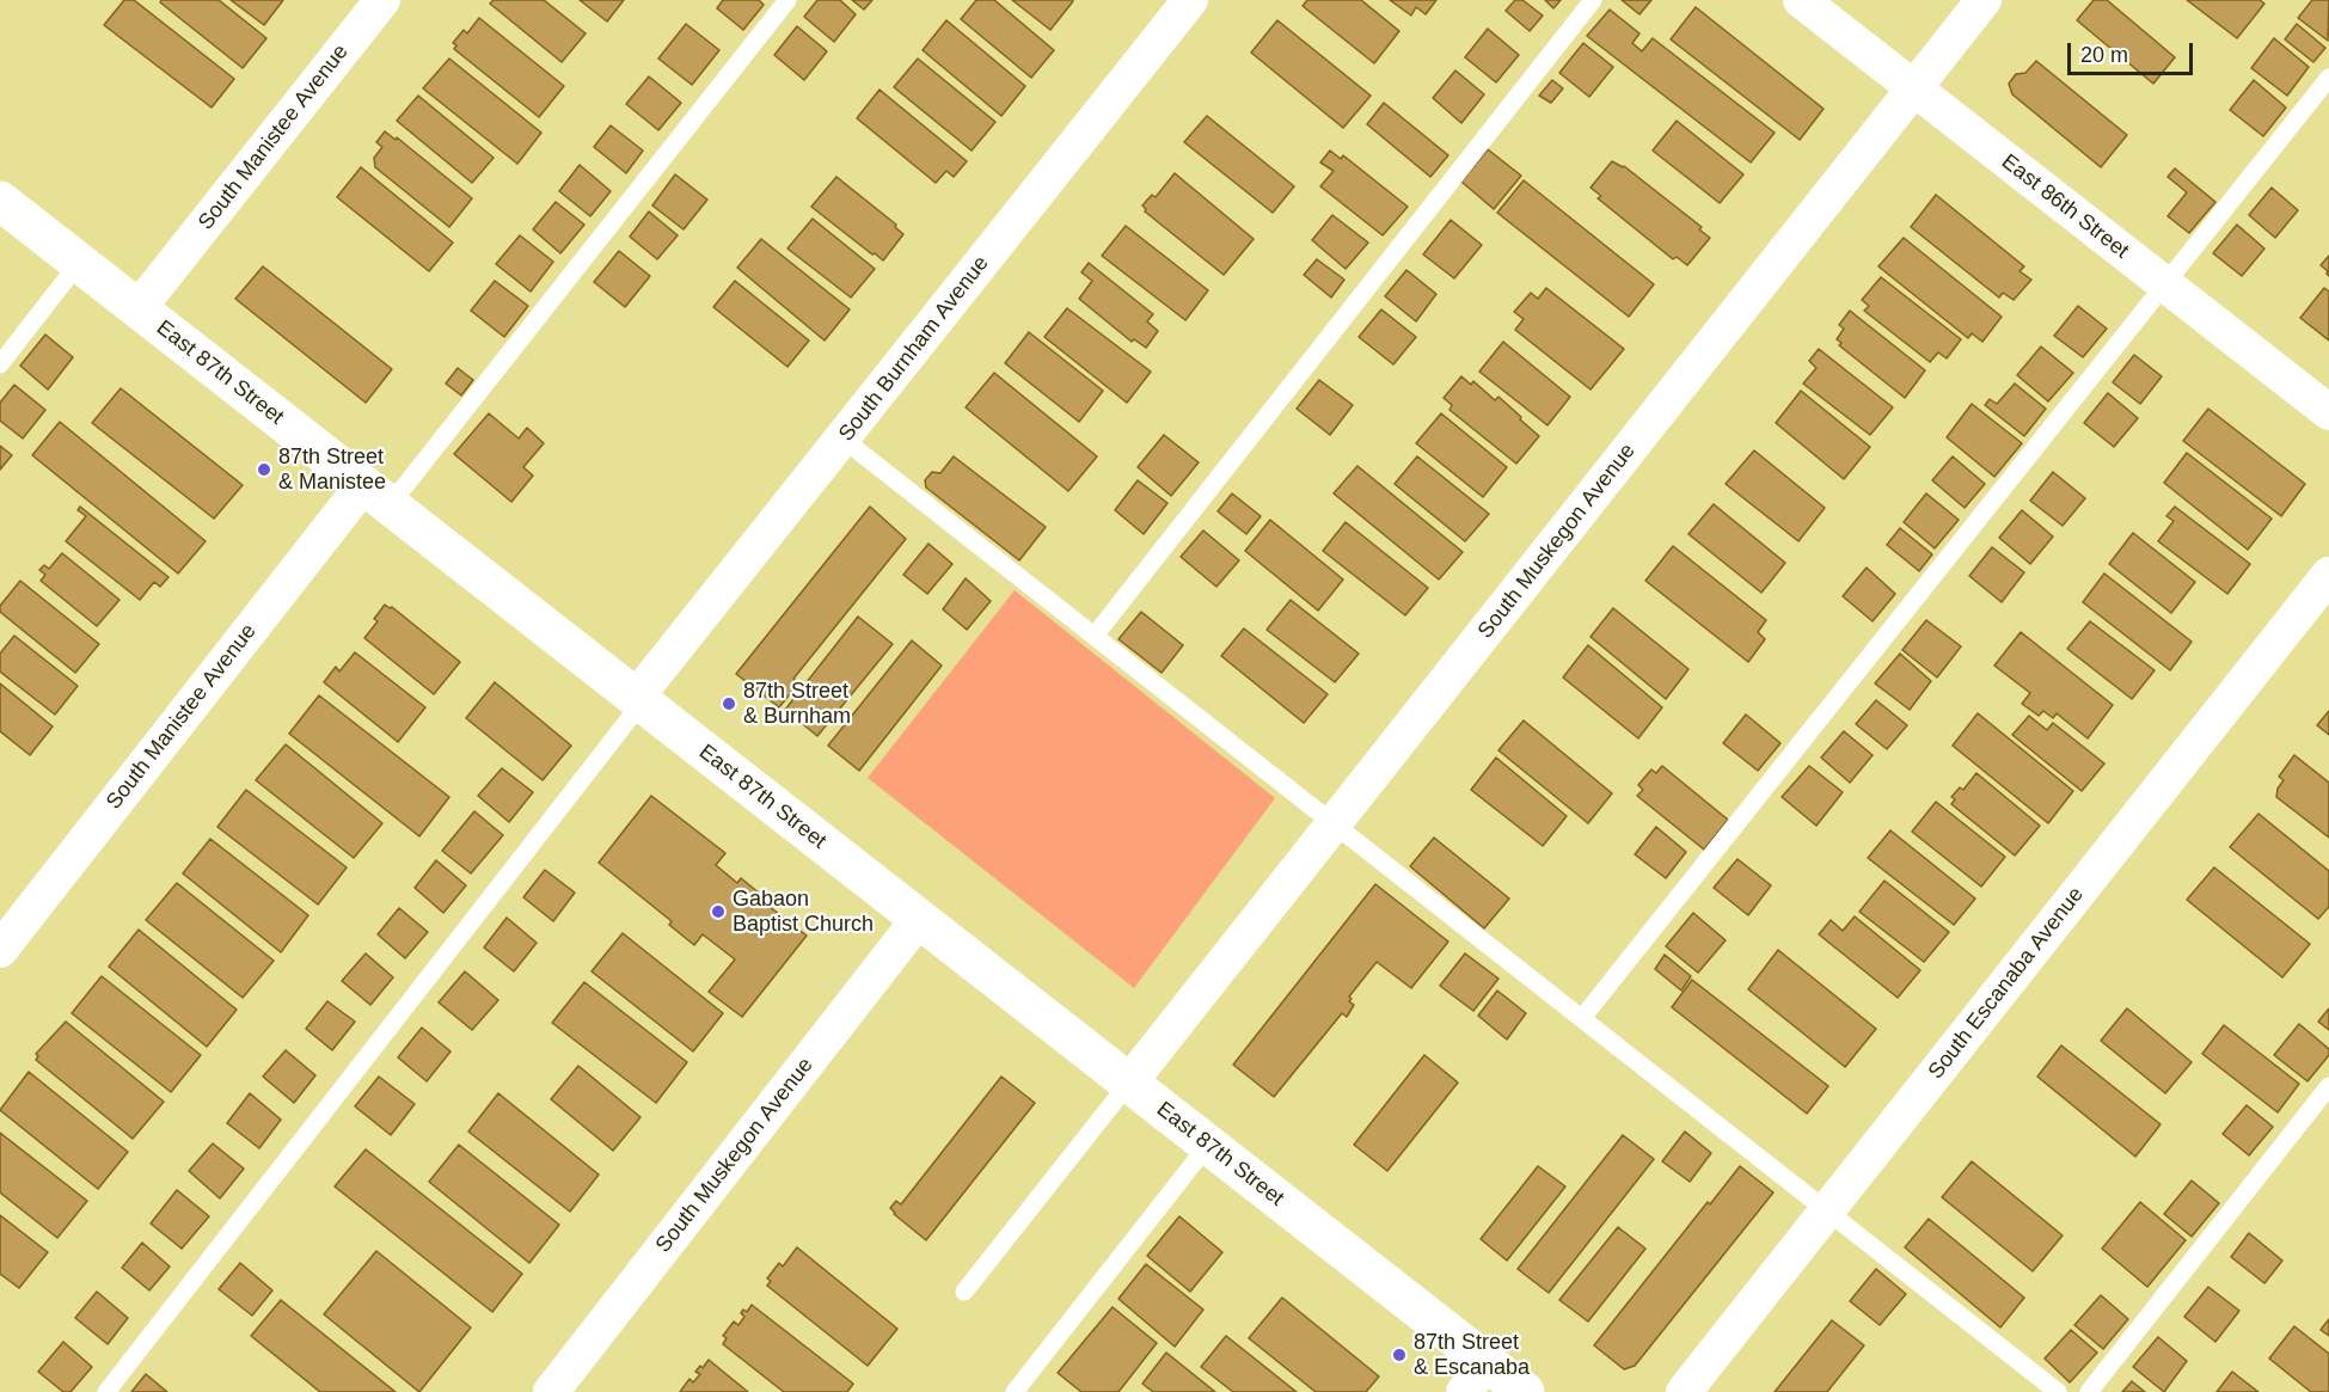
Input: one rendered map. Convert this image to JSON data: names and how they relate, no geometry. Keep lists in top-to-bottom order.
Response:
{
  "streets": {
    "main road": ["East 87th Street"],
    "street": [
      "South Manistee Avenue",
      "East 86th Street",
      "South Burnham Avenue",
      "South Muskegon Avenue",
      "South Escanaba Avenue"
    ]
  },
  "crossings": [
    ["South Manistee Avenue", "East 87th Street"],
    ["East 86th Street", "South Muskegon Avenue"],
    ["South Burnham Avenue", "East 87th Street"],
    ["East 87th Street", "South Muskegon Avenue"]
  ],
  "places": [
    "87th Street & Manistee",
    "87th Street & Burnham",
    "Gabaon Baptist Church",
    "87th Street & Escanaba"
  ],
  "scale_bar": "20 m"
}
